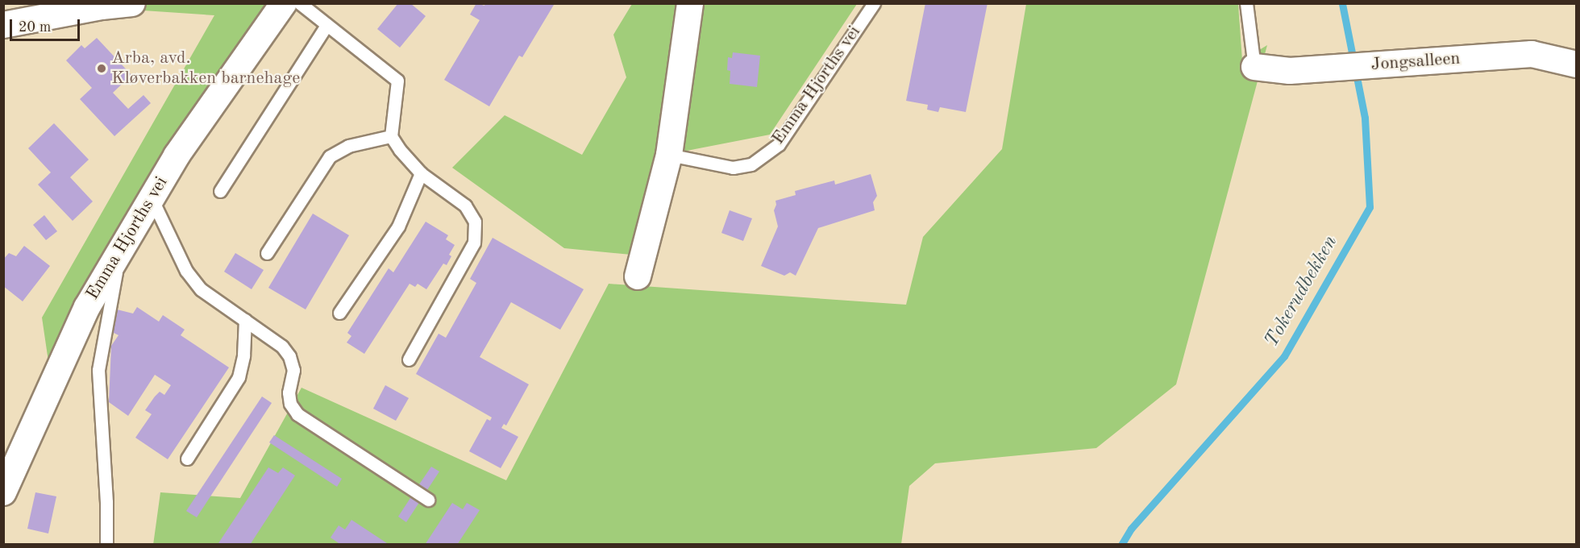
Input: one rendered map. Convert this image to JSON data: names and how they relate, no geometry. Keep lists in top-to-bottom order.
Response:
{
  "streets": {
    "street": ["Jongsalleen", "Emma Hjorths vei"]
  },
  "water": ["Tokerudbekken"],
  "places": ["Arba, avd. Kløverbakken barnehage"],
  "scale_bar": "20 m"
}
